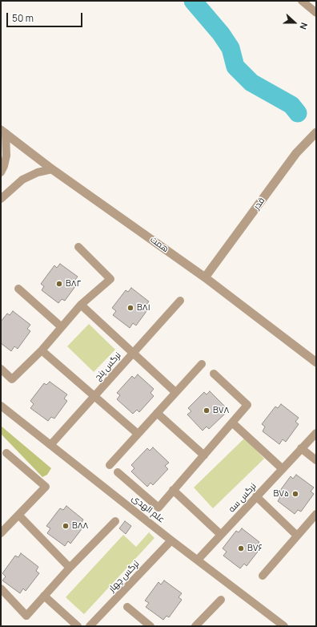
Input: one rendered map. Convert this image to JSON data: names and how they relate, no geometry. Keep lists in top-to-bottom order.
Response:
{
  "streets": {
    "street": [
      "قدر",
      "همت",
      "نرگس پنج",
      "نرگس سه",
      "علم الهدی",
      "نرگس چهار"
    ]
  },
  "crossings": [
    ["قدر", "همت"],
    ["نرگس پنج", "علم الهدی"],
    ["نرگس سه", "علم الهدی"],
    ["علم الهدی", "نرگس چهار"]
  ],
  "places": [
    "B۸۲",
    "B۸۱",
    "B۷۸",
    "B۷۵",
    "B۸۸",
    "B۷۶"
  ],
  "scale_bar": "50 m",
  "north": "right"
}
